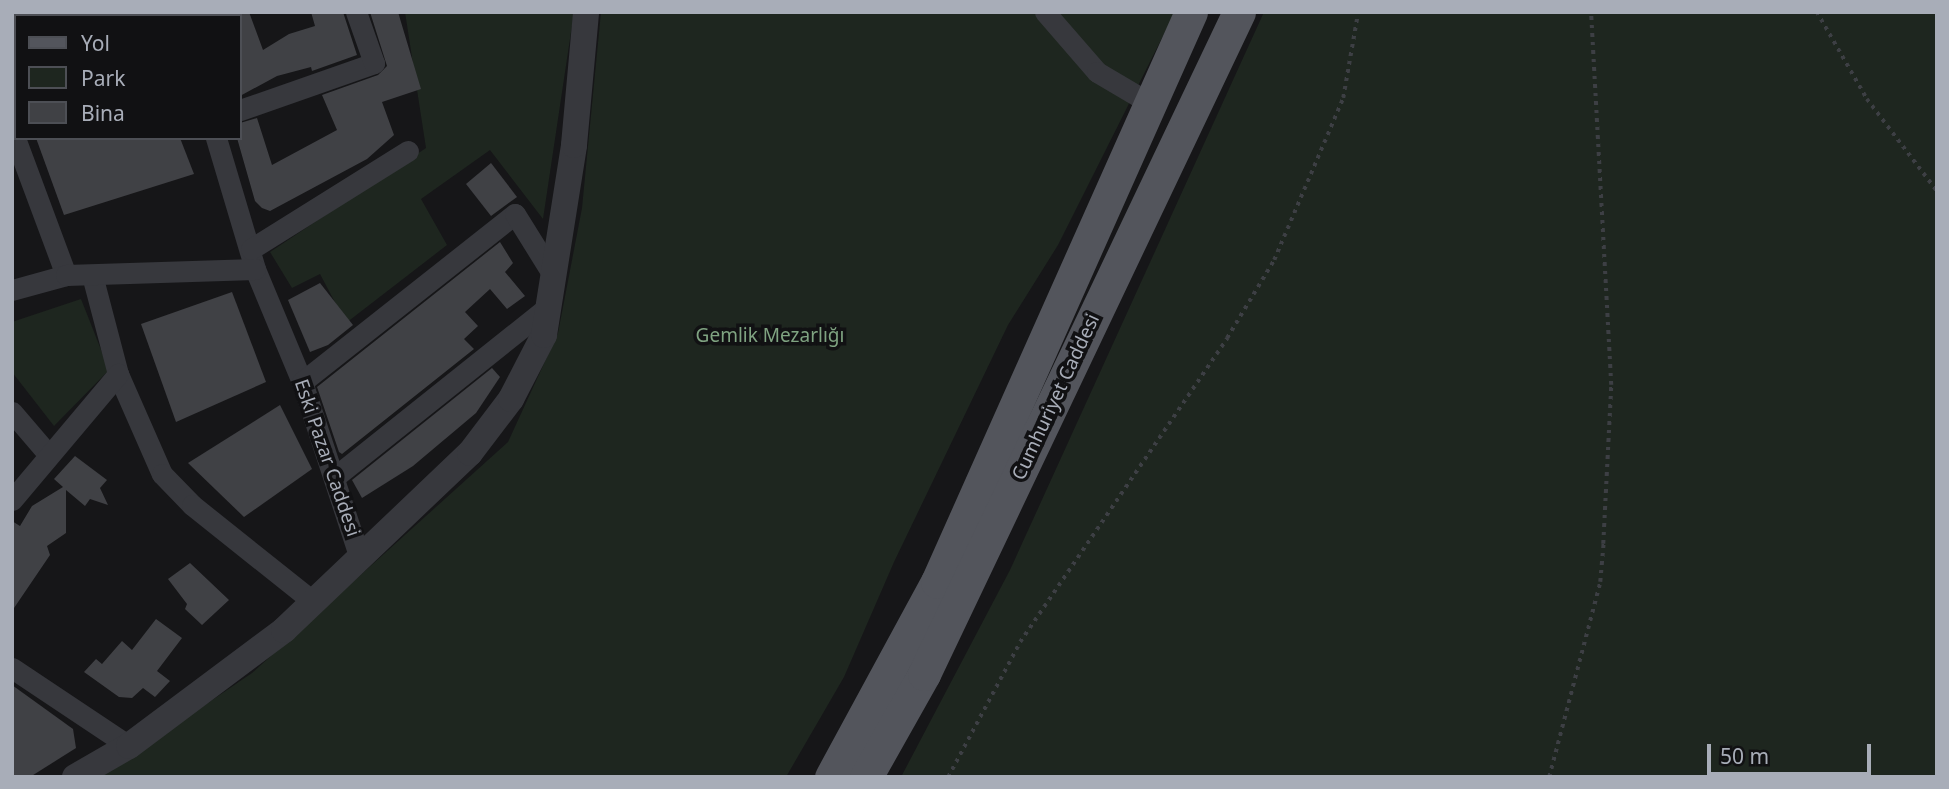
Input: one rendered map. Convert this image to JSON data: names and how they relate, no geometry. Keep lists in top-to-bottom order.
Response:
{
  "streets": {
    "main road": ["Cumhuriyet Caddesi"],
    "street": ["Eski Pazar Caddesi"]
  },
  "parks": ["Gemlik Mezarlığı"],
  "legend": ["Yol", "Park", "Bina"],
  "scale_bar": "50 m"
}
